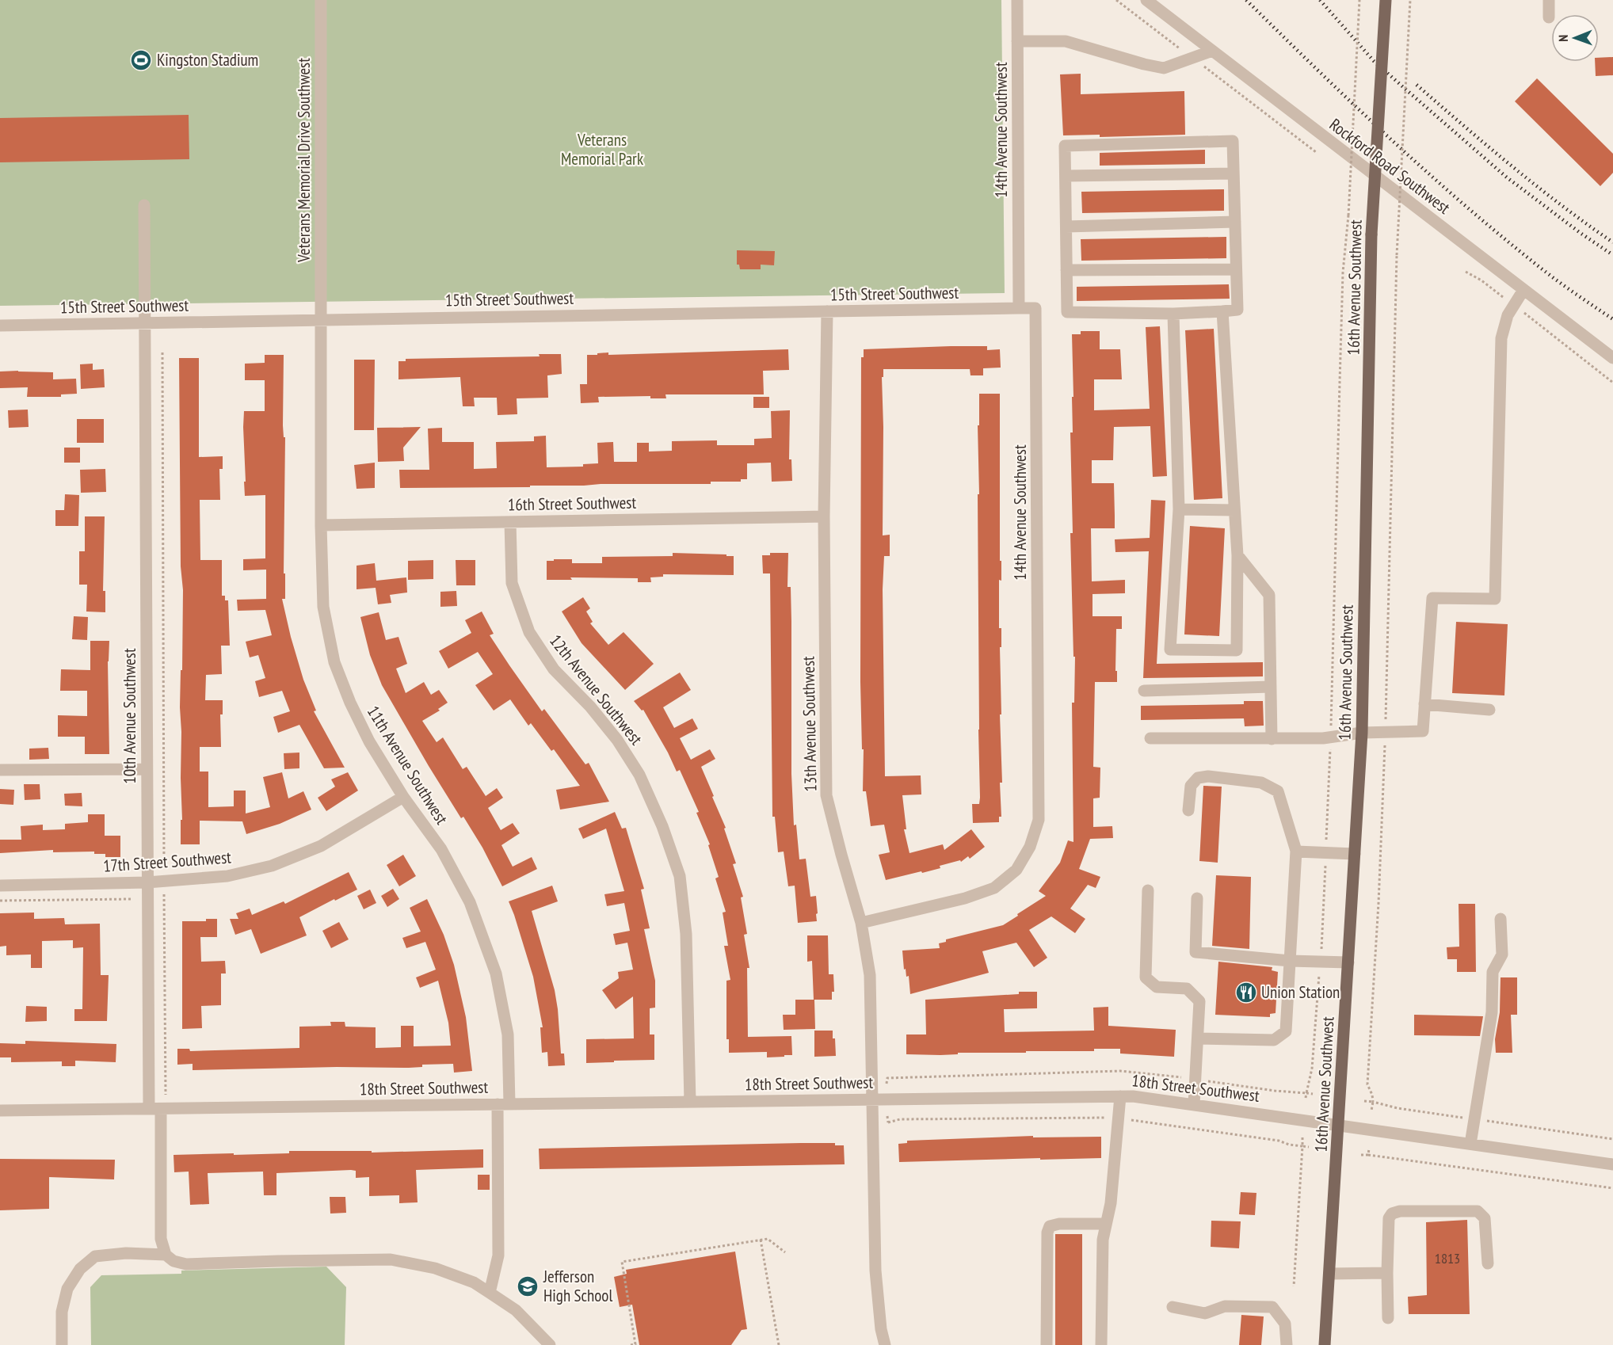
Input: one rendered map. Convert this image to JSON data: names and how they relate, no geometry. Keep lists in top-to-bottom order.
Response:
{
  "streets": {
    "main road": ["16th Avenue Southwest"],
    "street": [
      "14th Avenue Southwest",
      "Veterans Memorial Drive Southwest",
      "Rockford Road Southwest",
      "15th Street Southwest",
      "16th Street Southwest",
      "12th Avenue Southwest",
      "10th Avenue Southwest",
      "13th Avenue Southwest",
      "11th Avenue Southwest",
      "17th Street Southwest",
      "18th Street Southwest"
    ]
  },
  "crossings": [
    ["14th Avenue Southwest", "15th Street Southwest"],
    ["14th Avenue Southwest", "13th Avenue Southwest"],
    ["Veterans Memorial Drive Southwest", "15th Street Southwest"],
    ["Veterans Memorial Drive Southwest", "11th Avenue Southwest"],
    ["16th Avenue Southwest", "18th Street Southwest"],
    ["15th Street Southwest", "10th Avenue Southwest"],
    ["15th Street Southwest", "13th Avenue Southwest"],
    ["15th Street Southwest", "11th Avenue Southwest"],
    ["16th Street Southwest", "12th Avenue Southwest"],
    ["16th Street Southwest", "13th Avenue Southwest"],
    ["16th Street Southwest", "11th Avenue Southwest"],
    ["12th Avenue Southwest", "18th Street Southwest"],
    ["10th Avenue Southwest", "17th Street Southwest"],
    ["10th Avenue Southwest", "18th Street Southwest"],
    ["13th Avenue Southwest", "18th Street Southwest"],
    ["11th Avenue Southwest", "17th Street Southwest"],
    ["11th Avenue Southwest", "18th Street Southwest"]
  ],
  "parks": ["Veterans Memorial Park"],
  "places": {
    "sports": ["Kingston Stadium"],
    "restaurant": ["Union Station"],
    "school or university": ["Jefferson High School"]
  },
  "house_numbers": ["1813"],
  "north": "left"
}
